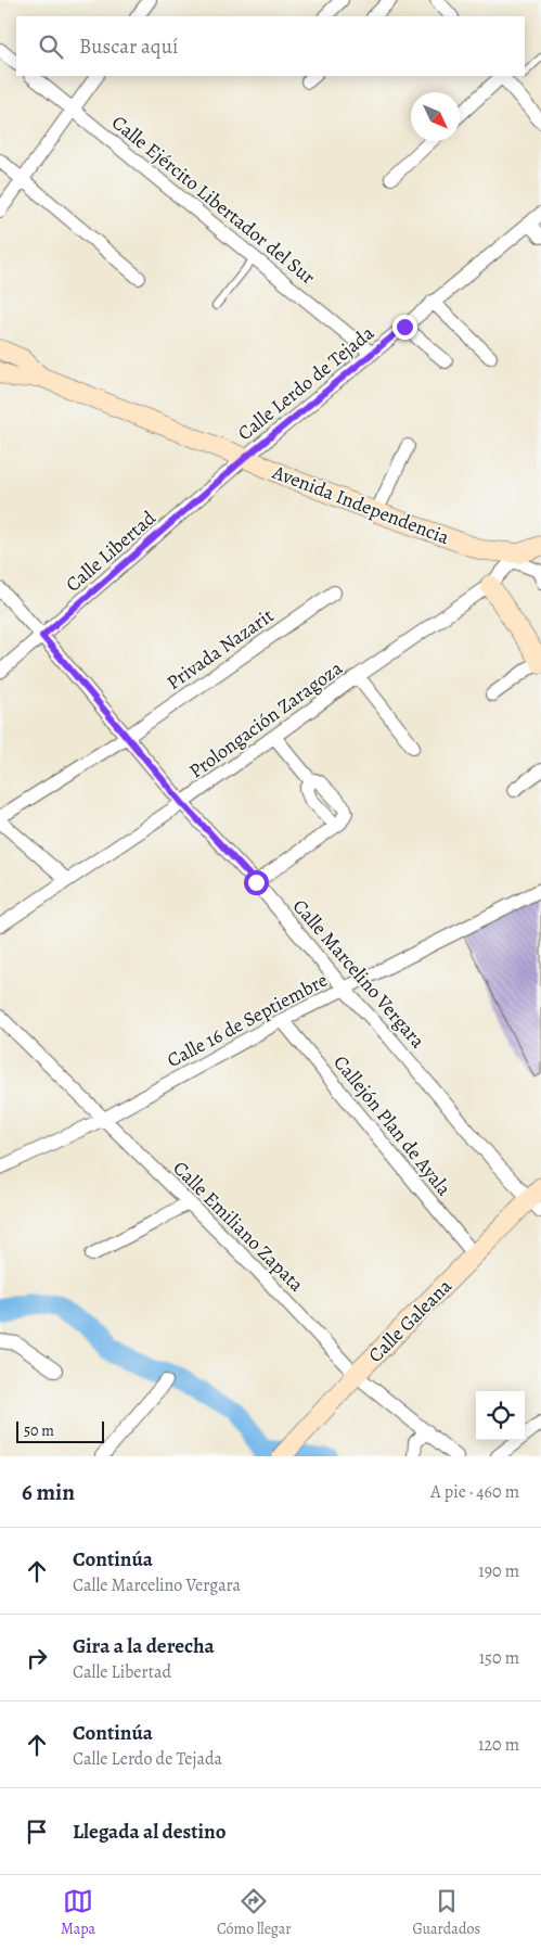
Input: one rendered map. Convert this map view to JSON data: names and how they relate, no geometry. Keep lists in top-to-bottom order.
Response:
{
  "streets": {
    "main road": ["Avenida Independencia", "Calle Galeana"],
    "street": [
      "Calle Ejército Libertador del Sur",
      "Calle Lerdo de Tejada",
      "Calle Libertad",
      "Privada Nazarit",
      "Prolongación Zaragoza",
      "Calle Marcelino Vergara",
      "Calle 16 de Septiembre",
      "Callejón Plan de Ayala",
      "Calle Emiliano Zapata"
    ]
  },
  "crossings": [
    ["Calle Ejército Libertador del Sur", "Calle Lerdo de Tejada"],
    ["Calle Lerdo de Tejada", "Avenida Independencia"],
    ["Calle Lerdo de Tejada", "Calle Libertad"],
    ["Avenida Independencia", "Calle Libertad"],
    ["Avenida Independencia", "Prolongación Zaragoza"],
    ["Calle Libertad", "Calle Marcelino Vergara"],
    ["Privada Nazarit", "Calle Marcelino Vergara"],
    ["Prolongación Zaragoza", "Calle Marcelino Vergara"],
    ["Calle Marcelino Vergara", "Calle 16 de Septiembre"],
    ["Calle Marcelino Vergara", "Calle Galeana"],
    ["Calle 16 de Septiembre", "Callejón Plan de Ayala"],
    ["Calle 16 de Septiembre", "Calle Emiliano Zapata"],
    ["Callejón Plan de Ayala", "Calle Galeana"],
    ["Calle Emiliano Zapata", "Calle Galeana"]
  ],
  "scale_bar": "50 m",
  "north": "bottom right",
  "page": {
    "search": "Buscar aquí",
    "scale": "50 m",
    "heading": ["6 min", "A pie · 460 m"],
    "list": [
      ["Continúa", "Calle Marcelino Vergara", "190 m"],
      ["Gira a la derecha", "Calle Libertad", "150 m"],
      ["Continúa", "Calle Lerdo de Tejada", "120 m"],
      "Llegada al destino"
    ],
    "nav": ["Mapa", "Cómo llegar", "Guardados"]
  }
}
